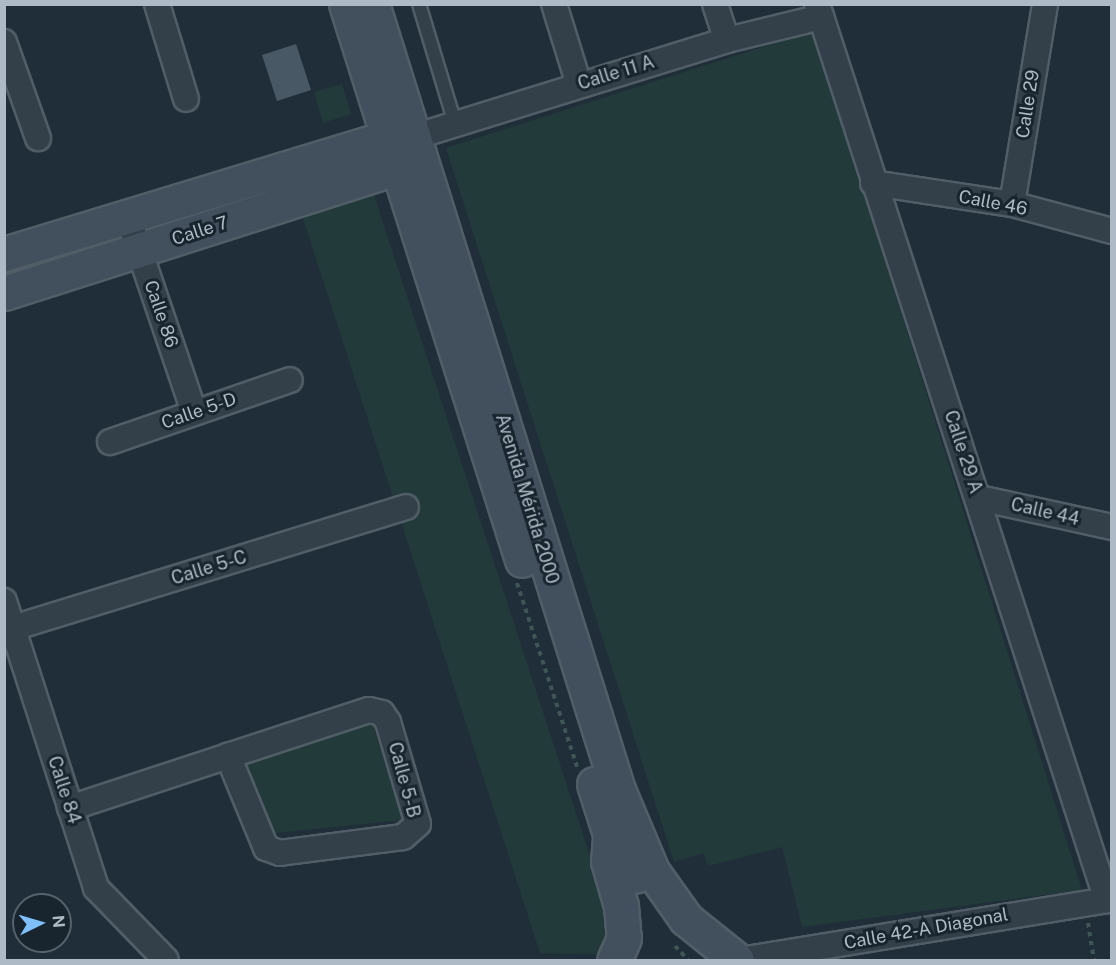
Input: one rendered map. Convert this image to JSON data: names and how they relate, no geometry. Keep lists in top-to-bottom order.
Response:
{
  "streets": {
    "main road": ["Calle 7", "Avenida Mérida 2000"],
    "street": [
      "Calle 11 A",
      "Calle 29",
      "Calle 46",
      "Calle 86",
      "Calle 5-D",
      "Calle 29 A",
      "Calle 44",
      "Calle 5-C",
      "Calle 5-B",
      "Calle 84",
      "Calle 42-A Diagonal"
    ]
  },
  "crossings": [
    ["Calle 11 A", "Calle 7"],
    ["Calle 11 A", "Calle 29 A"],
    ["Calle 11 A", "Avenida Mérida 2000"],
    ["Calle 29", "Calle 46"],
    ["Calle 46", "Calle 29 A"],
    ["Calle 7", "Calle 86"],
    ["Calle 7", "Avenida Mérida 2000"],
    ["Calle 86", "Calle 5-D"],
    ["Calle 29 A", "Calle 44"],
    ["Calle 29 A", "Calle 42-A Diagonal"],
    ["Avenida Mérida 2000", "Calle 42-A Diagonal"],
    ["Calle 5-C", "Calle 84"],
    ["Calle 5-B", "Calle 84"]
  ],
  "north": "right"
}
